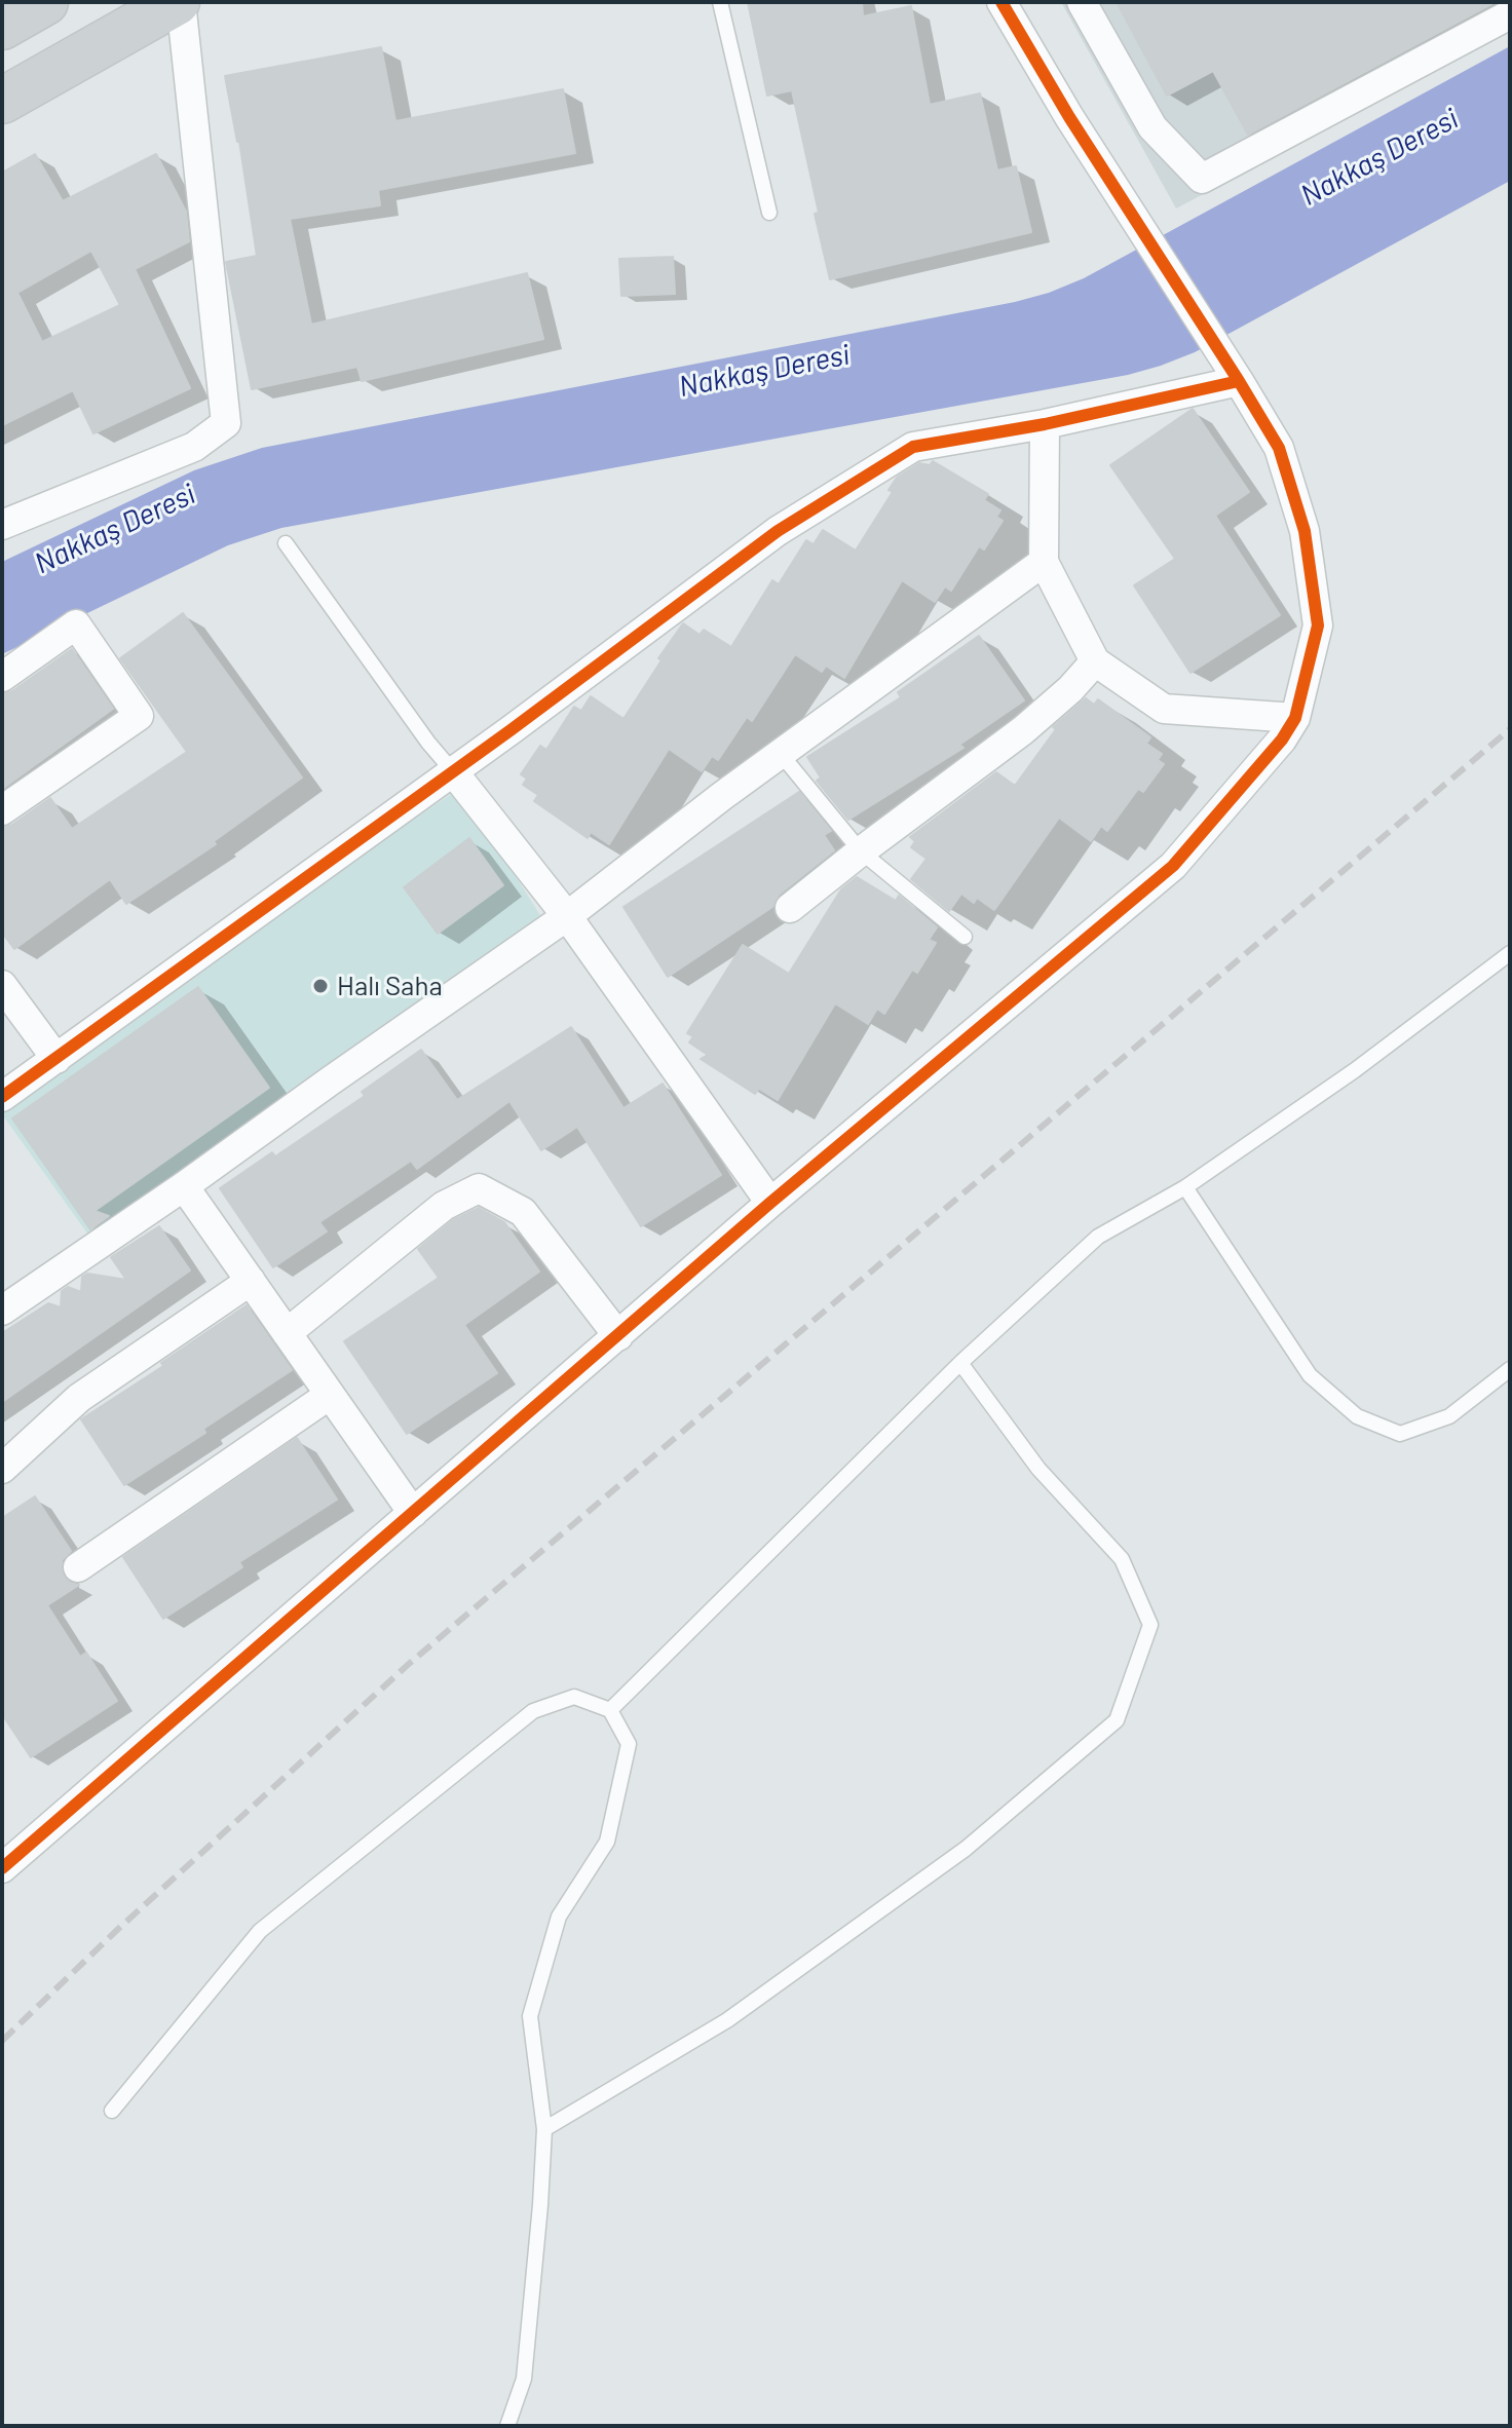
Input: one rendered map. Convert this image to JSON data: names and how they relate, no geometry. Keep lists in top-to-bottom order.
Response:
{
  "water": ["Nakkaş Deresi"],
  "places": ["Halı Saha"]
}
